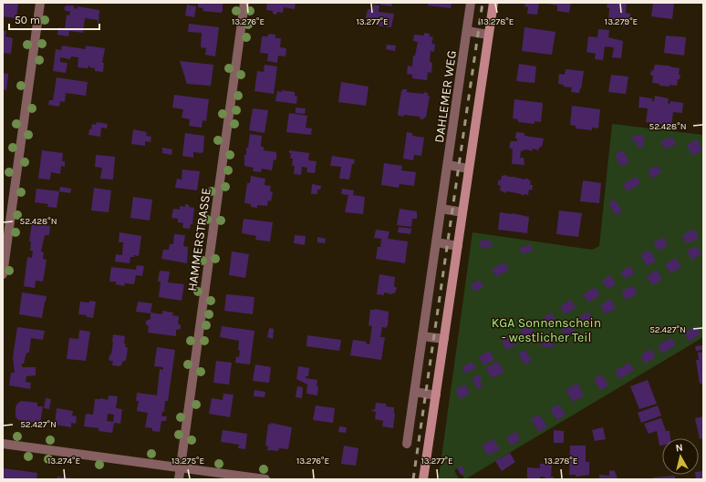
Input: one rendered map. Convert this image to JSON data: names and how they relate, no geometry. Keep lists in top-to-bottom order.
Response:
{
  "streets": {
    "street": ["DAHLEMER WEG", "HAMMERSTRASSE"]
  },
  "parks": ["KGA Sonnenschein - westlicher Teil"],
  "scale_bar": "50 m",
  "north": "top",
  "coordinates": [
    "13.276°E",
    "13.277°E",
    "13.278°E",
    "13.279°E",
    "52.428°N",
    "52.427°N",
    "13.274°E",
    "13.275°E"
  ]
}
